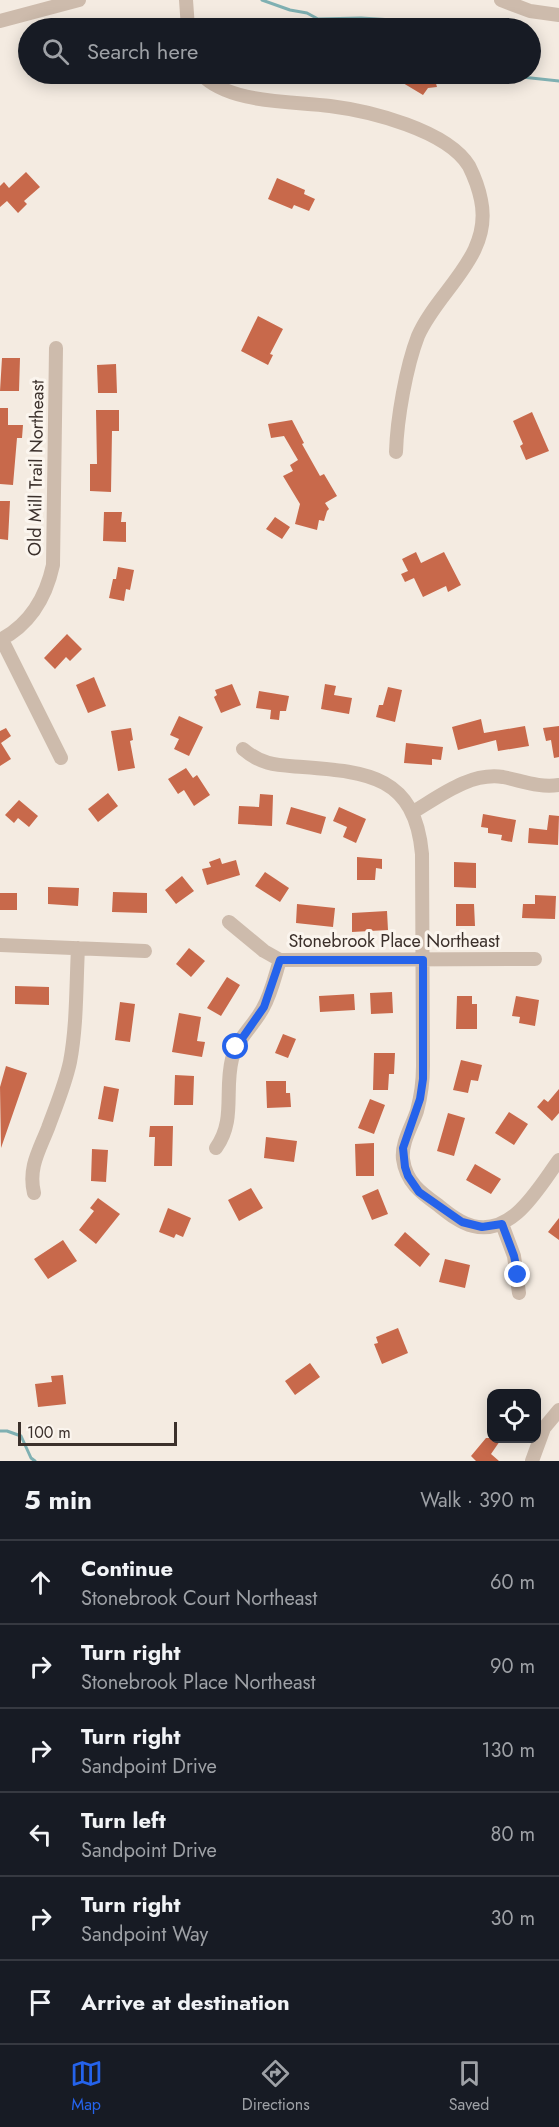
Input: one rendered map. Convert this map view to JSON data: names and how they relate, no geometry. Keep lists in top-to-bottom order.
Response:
{
  "streets": {
    "street": ["Old Mill Trail Northeast", "Stonebrook Place Northeast"]
  },
  "scale_bar": "100 m",
  "page": {
    "search": "Search here",
    "scale": "100 m",
    "heading": ["5 min", "Walk · 390 m"],
    "list": [
      ["Continue", "Stonebrook Court Northeast", "60 m"],
      ["Turn right", "Stonebrook Place Northeast", "90 m"],
      ["Turn right", "Sandpoint Drive", "130 m"],
      ["Turn left", "Sandpoint Drive", "80 m"],
      ["Turn right", "Sandpoint Way", "30 m"],
      "Arrive at destination"
    ],
    "nav": ["Map", "Directions", "Saved"]
  }
}
